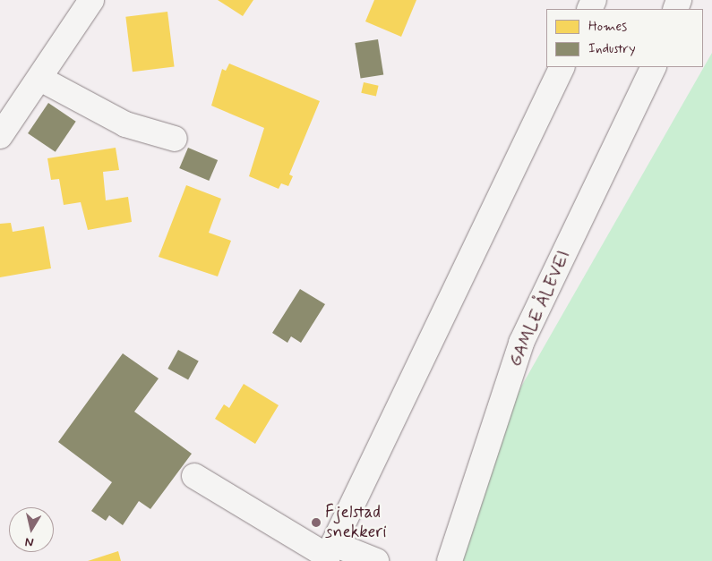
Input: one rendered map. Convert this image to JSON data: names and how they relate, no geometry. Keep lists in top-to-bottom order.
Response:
{
  "streets": {
    "street": ["GAMLE ÅLEVEI"]
  },
  "places": ["Fjelstad snekkeri"],
  "legend": ["Homes", "Industry"],
  "north": "bottom"
}
